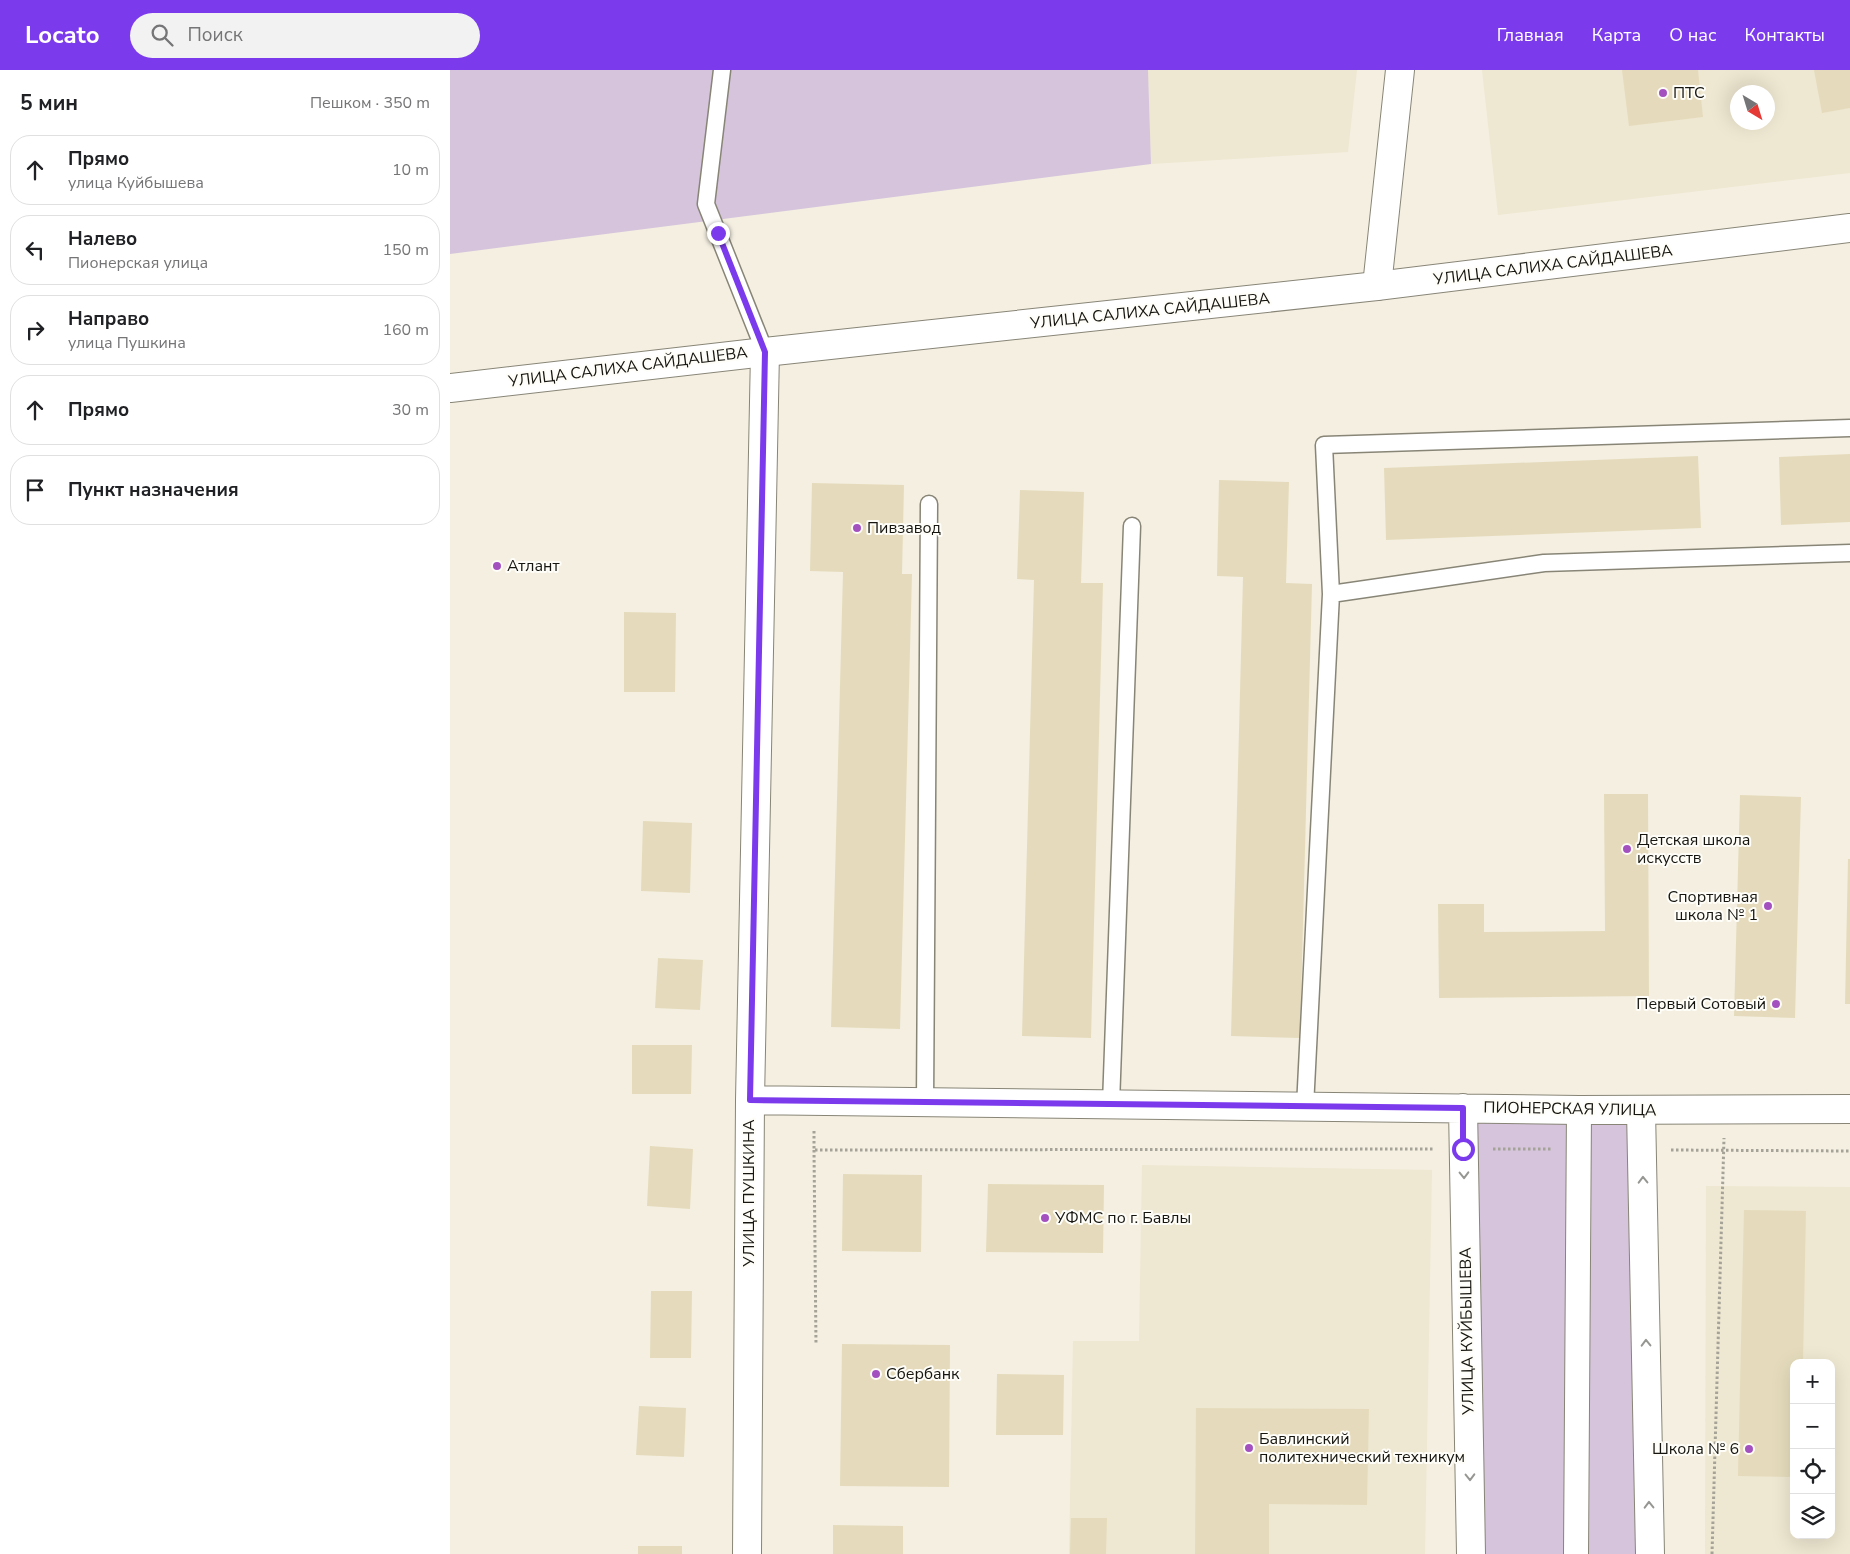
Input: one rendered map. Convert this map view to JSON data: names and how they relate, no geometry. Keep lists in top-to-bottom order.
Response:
{
  "streets": {
    "main road": [
      "УЛИЦА САЛИХА САЙДАШЕВА",
      "ПИОНЕРСКАЯ УЛИЦА",
      "УЛИЦА ПУШКИНА",
      "УЛИЦА КУЙБЫШЕВА"
    ]
  },
  "crossings": [
    ["УЛИЦА САЛИХА САЙДАШЕВА", "УЛИЦА ПУШКИНА"],
    ["ПИОНЕРСКАЯ УЛИЦА", "УЛИЦА ПУШКИНА"],
    ["ПИОНЕРСКАЯ УЛИЦА", "УЛИЦА КУЙБЫШЕВА"]
  ],
  "places": [
    "ПТС",
    "Пивзавод",
    "Атлант",
    "Детская школа искусств",
    "Спортивная школа № 1",
    "Первый Сотовый",
    "УФМС по г. Бавлы",
    "Сбербанк",
    "Бавлинский политехнический техникум",
    "Школа № 6"
  ],
  "north": "bottom right",
  "page": {
    "header": "Locato",
    "search": "Поиск",
    "nav": [
      "Главная",
      "Карта",
      "О нас",
      "Контакты"
    ],
    "heading": ["5 мин", "Пешком · 350 m"],
    "list": [
      ["Прямо", "улица Куйбышева", "10 m"],
      ["Налево", "Пионерская улица", "150 m"],
      ["Направо", "улица Пушкина", "160 m"],
      ["Прямо", "30 m"],
      "Пункт назначения"
    ],
    "map_buttons": ["+", "−"]
  }
}
